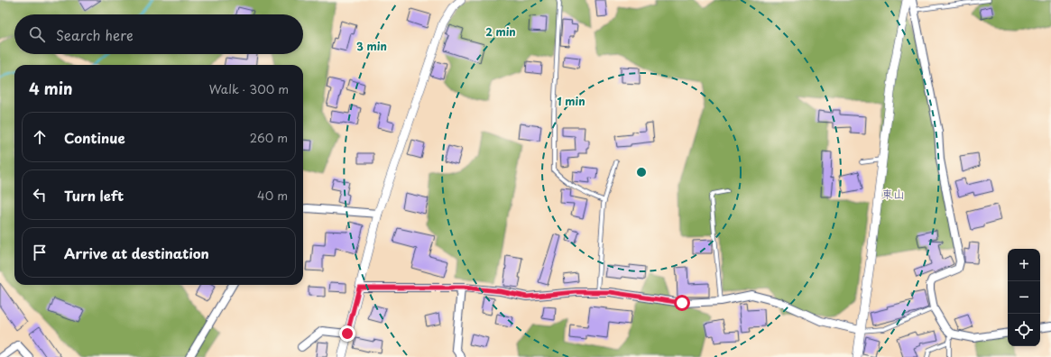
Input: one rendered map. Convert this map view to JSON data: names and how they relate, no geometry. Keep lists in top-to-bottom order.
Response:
{
  "districts": ["東山"],
  "page": {
    "search": "Search here",
    "heading": ["4 min", "Walk · 300 m"],
    "list": [
      ["Continue", "260 m"],
      ["Turn left", "40 m"],
      "Arrive at destination"
    ],
    "map_buttons": ["+", "−"]
  },
  "rings": ["2 min", "3 min", "1 min"]
}
